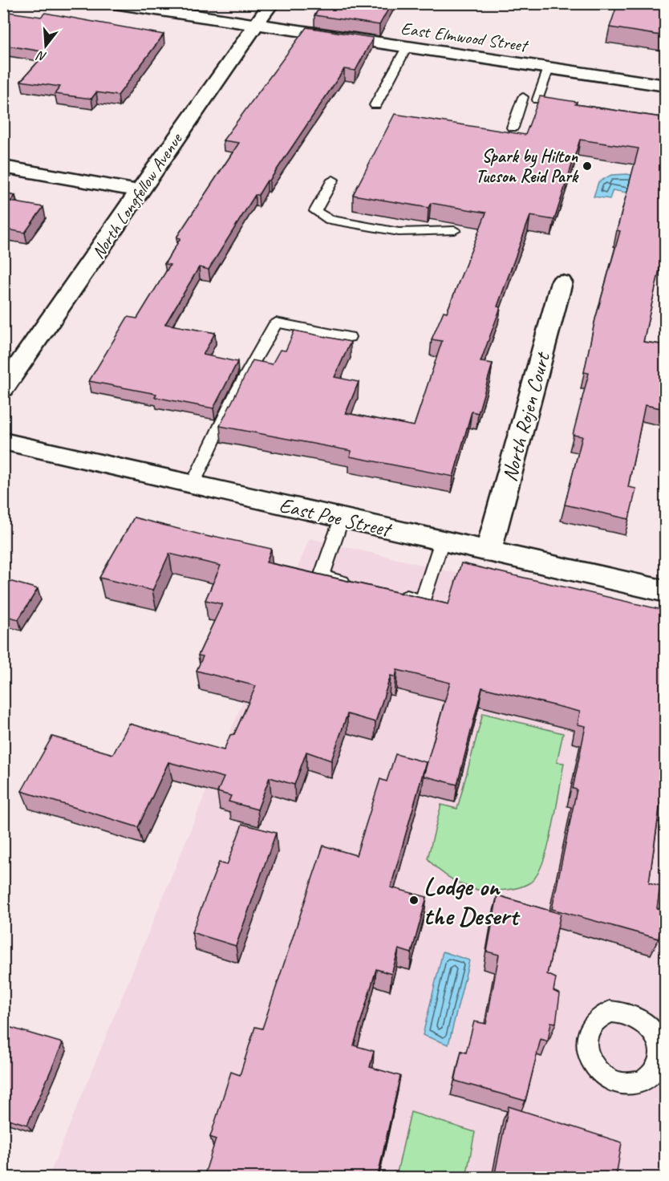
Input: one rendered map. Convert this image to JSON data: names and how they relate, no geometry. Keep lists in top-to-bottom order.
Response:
{
  "streets": {
    "street": [
      "East Elmwood Street",
      "North Longfellow Avenue",
      "North Rojen Court",
      "East Poe Street"
    ]
  },
  "crossings": [
    ["East Elmwood Street", "North Longfellow Avenue"],
    ["North Rojen Court", "East Poe Street"]
  ],
  "places": ["Spark by Hilton Tucson Reid Park", "Lodge on the Desert"],
  "north": "bottom"
}
